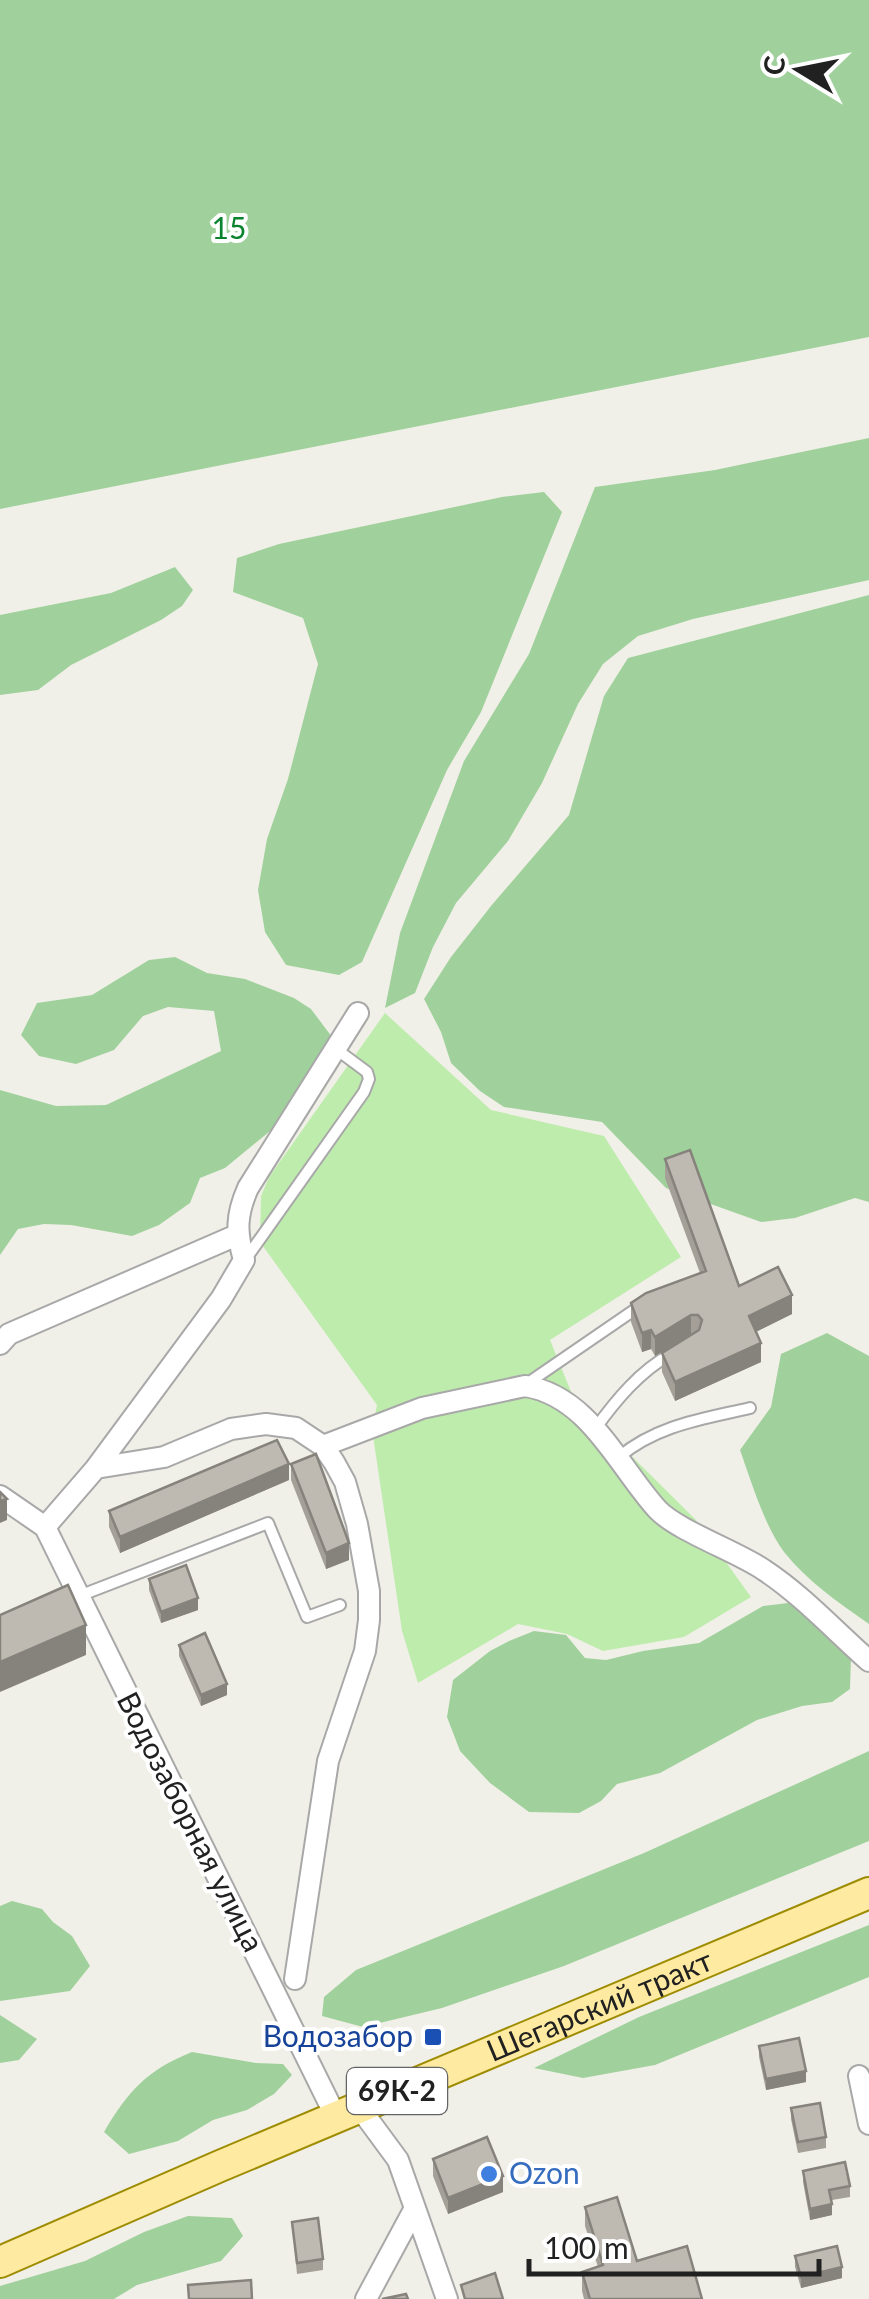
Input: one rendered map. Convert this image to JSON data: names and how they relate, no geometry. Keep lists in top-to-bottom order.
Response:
{
  "streets": {
    "main road": ["Шегарский тракт", "69К-2"],
    "street": ["Водозаборная улица"]
  },
  "crossings": [
    ["Водозаборная улица", "Шегарский тракт"]
  ],
  "parks": ["15"],
  "places": {
    "transit": ["Водозабор"],
    "other": ["Ozon"]
  },
  "scale_bar": "100 m",
  "north": "left"
}
